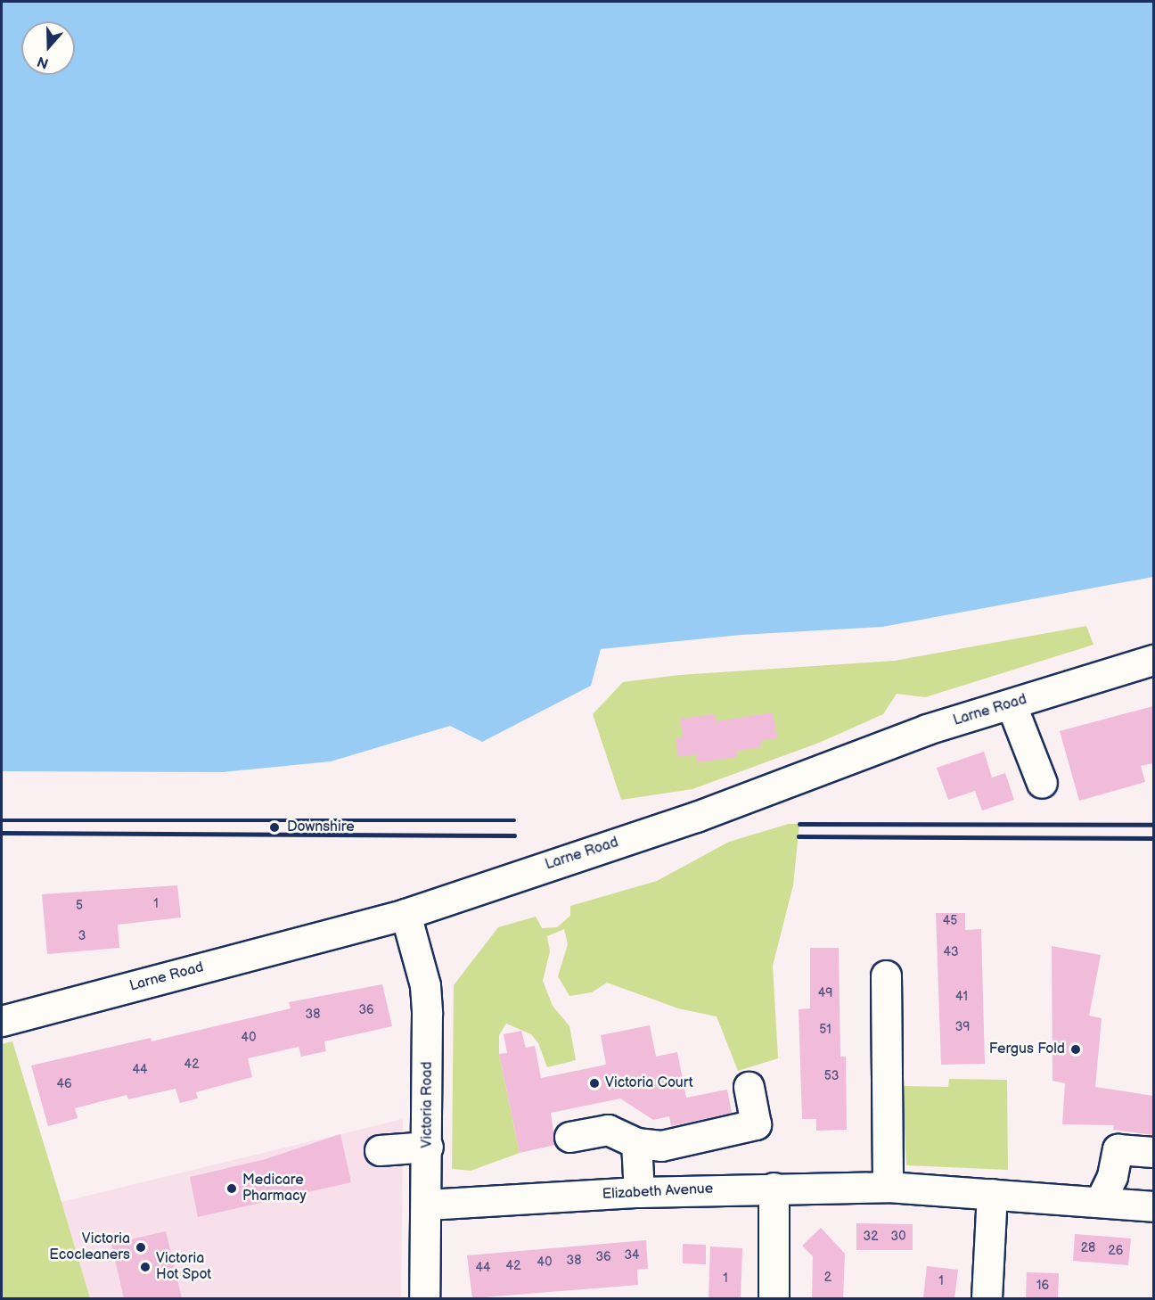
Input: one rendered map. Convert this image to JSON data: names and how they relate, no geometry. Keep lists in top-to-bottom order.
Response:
{
  "streets": {
    "street": ["Larne Road", "Victoria Road", "Elizabeth Avenue"]
  },
  "crossings": [
    ["Larne Road", "Victoria Road"],
    ["Victoria Road", "Elizabeth Avenue"]
  ],
  "places": [
    "Downshire",
    "Fergus Fold",
    "Victoria Court",
    "Medicare Pharmacy",
    "Victoria Ecocleaners",
    "Victoria Hot Spot"
  ],
  "house_numbers": [
    "1",
    "5",
    "45",
    "3",
    "43",
    "49",
    "41",
    "36",
    "38",
    "39",
    "51",
    "40",
    "42",
    "44",
    "53",
    "46",
    "32",
    "30",
    "28",
    "26",
    "34",
    "36",
    "38",
    "40",
    "42",
    "44",
    "2",
    "1",
    "1",
    "16"
  ],
  "north": "bottom"
}
